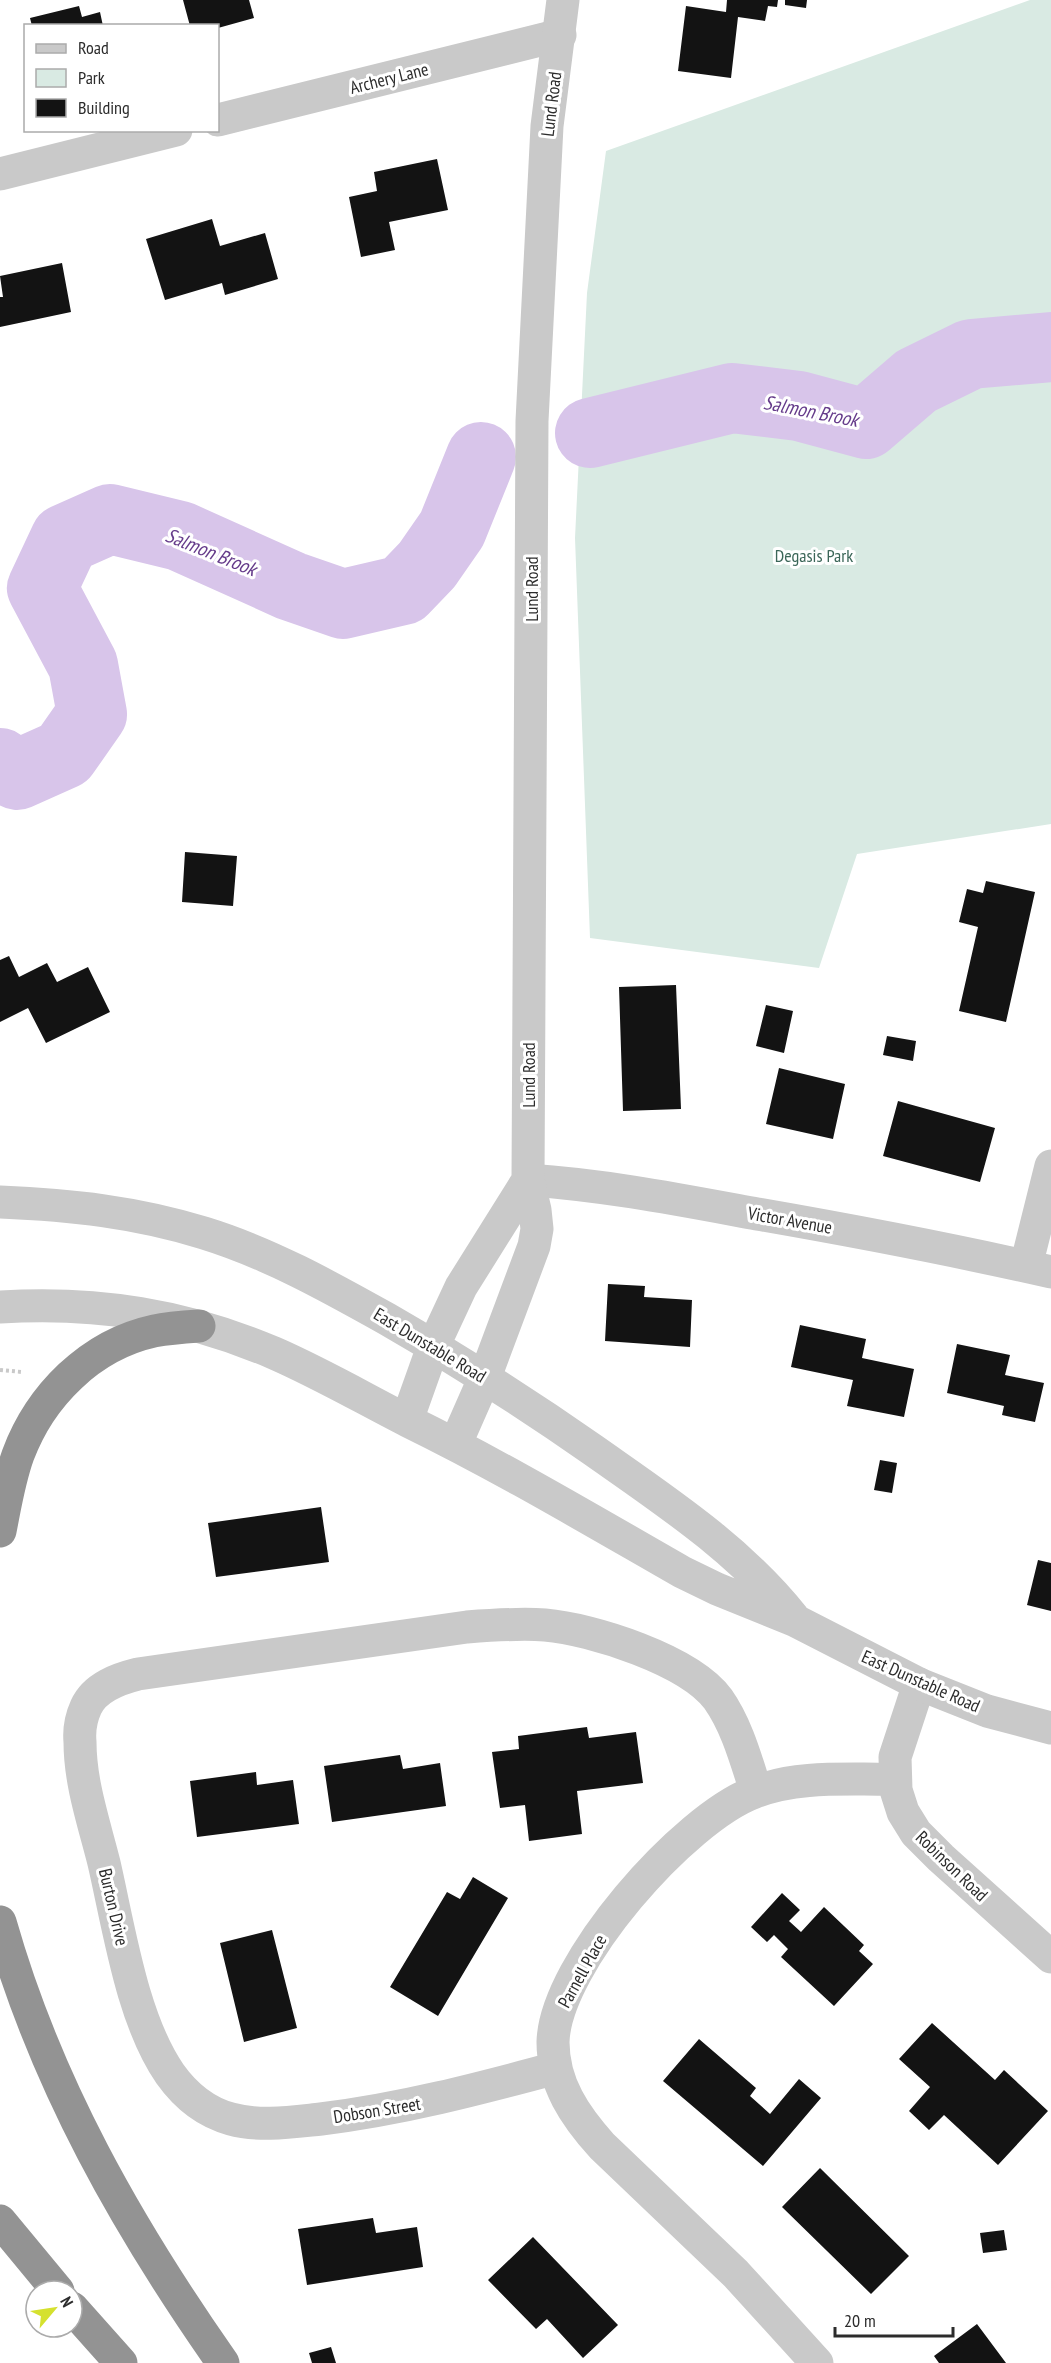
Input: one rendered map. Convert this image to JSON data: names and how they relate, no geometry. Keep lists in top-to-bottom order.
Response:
{
  "streets": {
    "street": [
      "Archery Lane",
      "Lund Road",
      "Victor Avenue",
      "East Dunstable Road",
      "Robinson Road",
      "Burton Drive",
      "Parnell Place",
      "Dobson Street"
    ]
  },
  "crossings": [
    ["Archery Lane", "Lund Road"],
    ["Lund Road", "Victor Avenue"],
    ["Lund Road", "East Dunstable Road"],
    ["East Dunstable Road", "Robinson Road"],
    ["Robinson Road", "Parnell Place"],
    ["Burton Drive", "Parnell Place"],
    ["Burton Drive", "Dobson Street"],
    ["Parnell Place", "Dobson Street"]
  ],
  "water": ["Salmon Brook"],
  "parks": ["Degasis Park"],
  "legend": ["Road", "Park", "Building"],
  "scale_bar": "20 m",
  "north": "top right"
}
